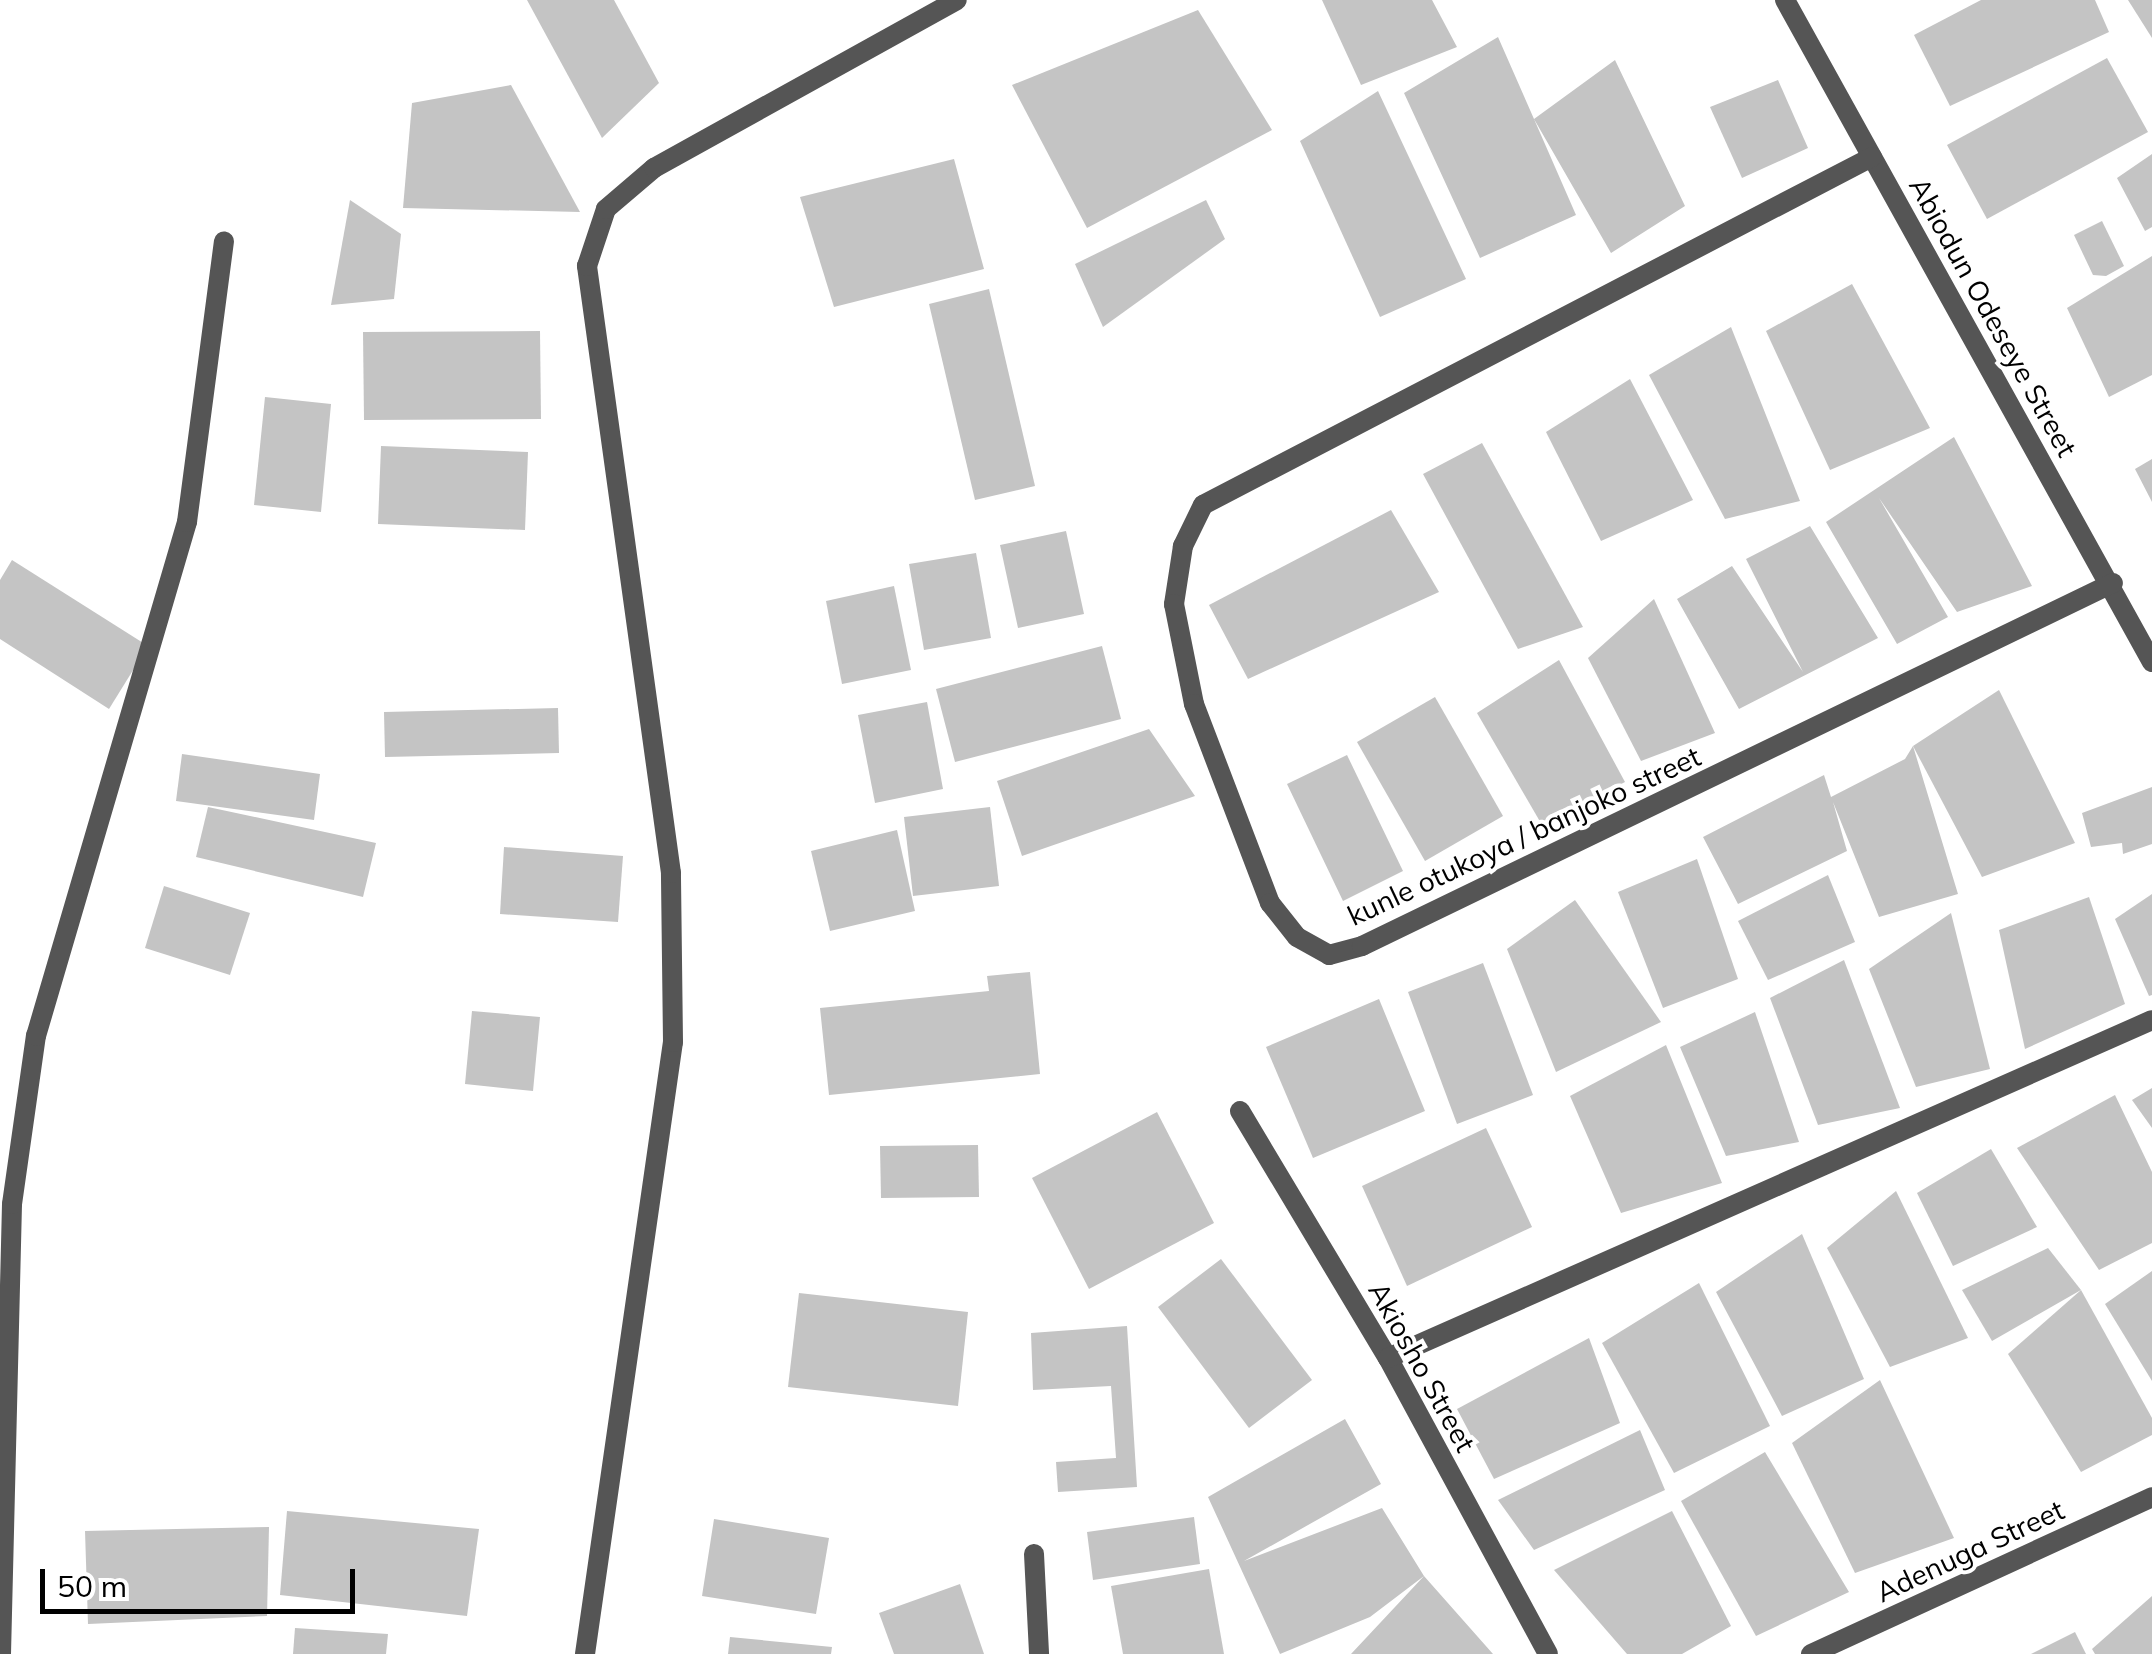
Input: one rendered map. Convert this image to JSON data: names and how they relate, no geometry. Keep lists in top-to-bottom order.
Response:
{
  "streets": {
    "street": [
      "Abiodun Odeseye Street",
      "kunle otukoya / banjoko street",
      "Akiosho Street",
      "Adenuga Street"
    ]
  },
  "crossings": [
    ["Abiodun Odeseye Street", "kunle otukoya / banjoko street"]
  ],
  "scale_bar": "50 m"
}
